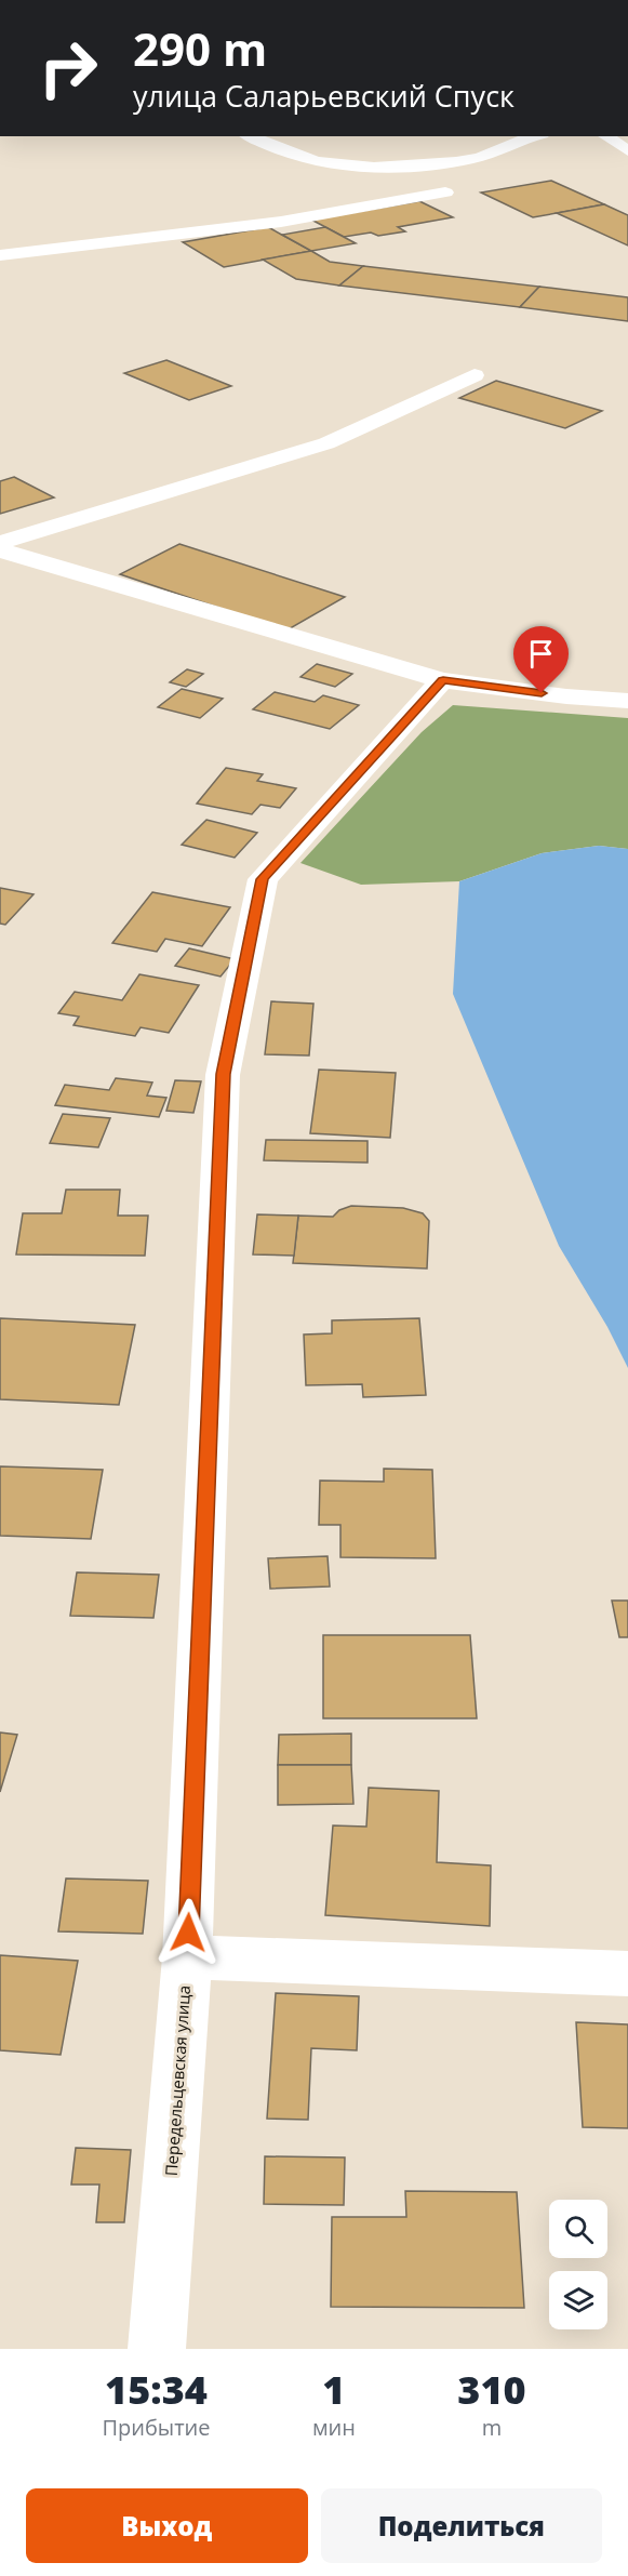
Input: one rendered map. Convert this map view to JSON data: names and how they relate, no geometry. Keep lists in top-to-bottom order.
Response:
{
  "streets": {
    "street": ["Передельцевская улица"]
  },
  "page": {
    "turn": ["290 m", "улица Саларьевский Спуск"],
    "eta": [
      "15:34",
      "Прибытие",
      "1",
      "мин",
      "310",
      "m"
    ],
    "buttons": ["Выход", "Поделиться"]
  }
}
